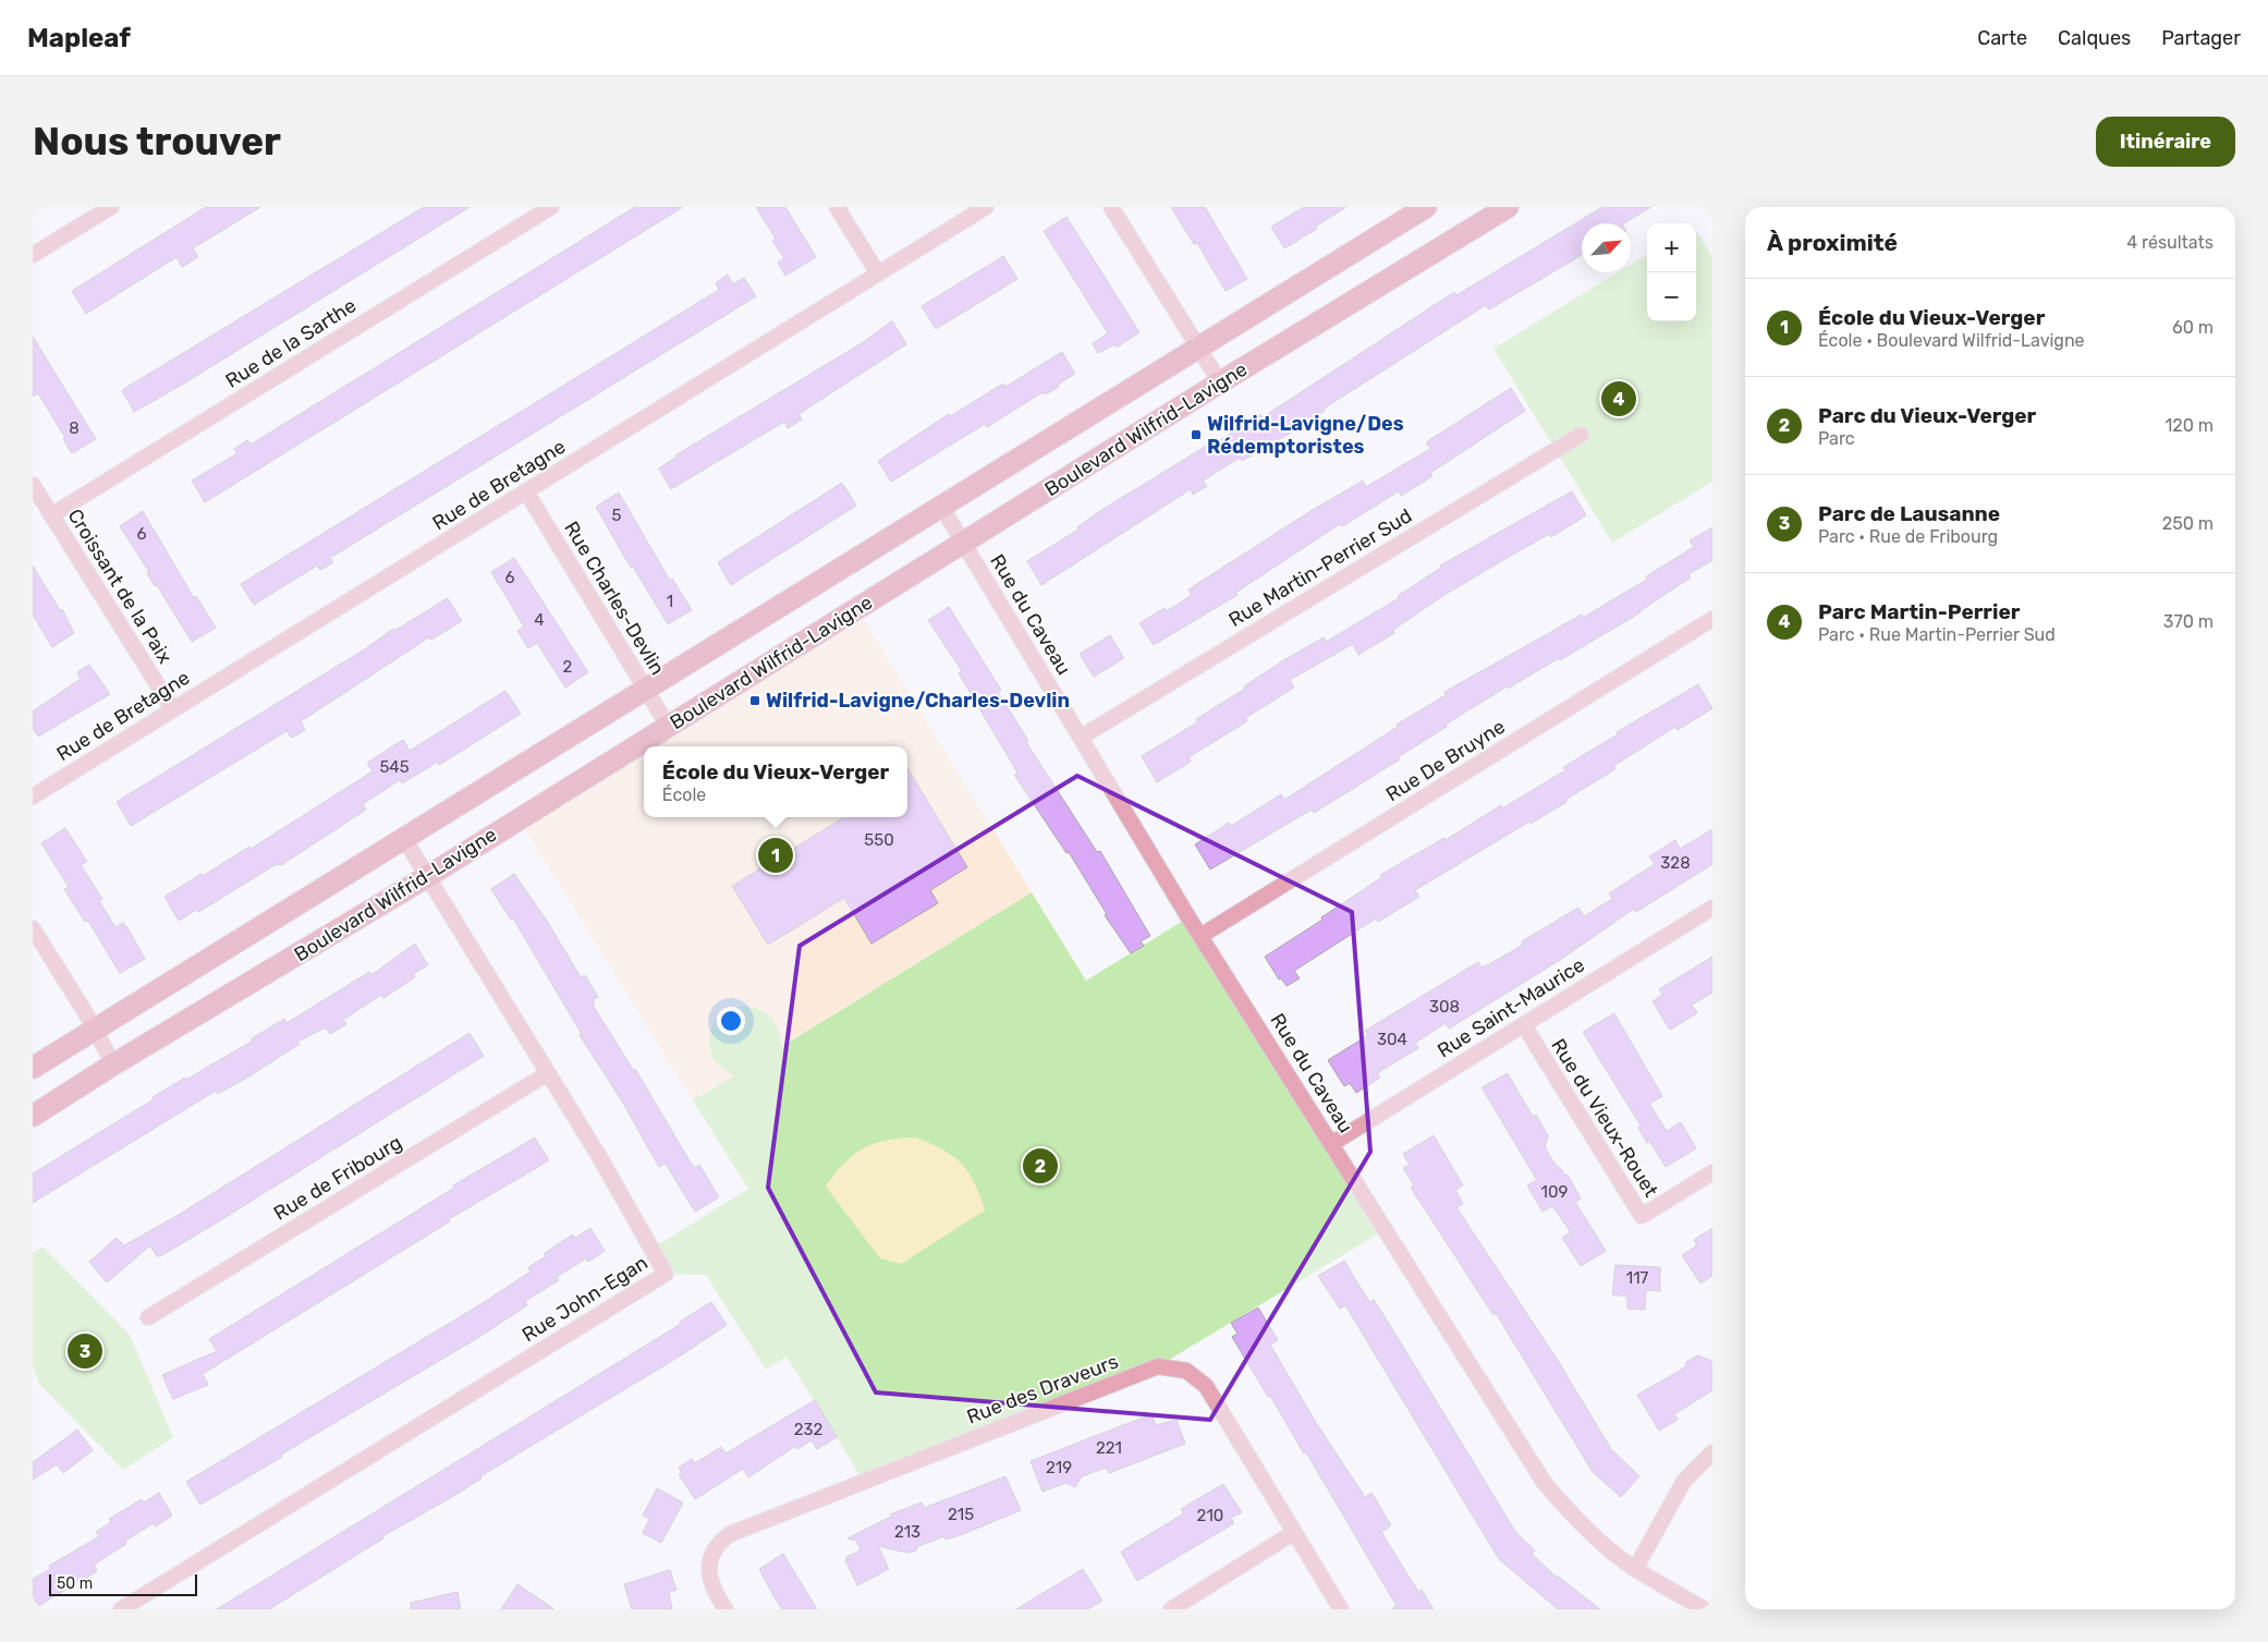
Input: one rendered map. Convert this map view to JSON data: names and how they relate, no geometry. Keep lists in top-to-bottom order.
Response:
{
  "streets": {
    "main road": ["Boulevard Wilfrid-Lavigne"],
    "street": [
      "Rue de la Sarthe",
      "Rue de Bretagne",
      "Rue Martin-Perrier Sud",
      "Croissant de la Paix",
      "Rue Charles-Devlin",
      "Rue du Caveau",
      "Rue De Bruyne",
      "Rue Saint-Maurice",
      "Rue du Vieux-Rouet",
      "Rue de Fribourg",
      "Rue John-Egan",
      "Rue des Draveurs"
    ]
  },
  "crossings": [
    ["Rue de la Sarthe", "Croissant de la Paix"],
    ["Boulevard Wilfrid-Lavigne", "Rue Charles-Devlin"],
    ["Boulevard Wilfrid-Lavigne", "Rue du Caveau"],
    ["Boulevard Wilfrid-Lavigne", "Rue John-Egan"],
    ["Rue de Bretagne", "Croissant de la Paix"],
    ["Rue de Bretagne", "Rue Charles-Devlin"],
    ["Rue Martin-Perrier Sud", "Rue du Caveau"],
    ["Rue du Caveau", "Rue De Bruyne"],
    ["Rue du Caveau", "Rue Saint-Maurice"],
    ["Rue Saint-Maurice", "Rue du Vieux-Rouet"],
    ["Rue de Fribourg", "Rue John-Egan"]
  ],
  "places": {
    "transit": ["Wilfrid-Lavigne/Des Rédemptoristes", "Wilfrid-Lavigne/Charles-Devlin"]
  },
  "house_numbers": [
    "8",
    "5",
    "6",
    "6",
    "1",
    "4",
    "2",
    "545",
    "550",
    "328",
    "308",
    "304",
    "109",
    "117",
    "232",
    "221",
    "219",
    "215",
    "210",
    "213"
  ],
  "scale_bar": "50 m",
  "north": "top right",
  "page": {
    "header": "Mapleaf",
    "nav": ["Carte", "Calques", "Partager"],
    "buttons": "Itinéraire",
    "title": "Nous trouver",
    "heading": ["À proximité", "4 résultats"],
    "map_buttons": ["+", "−"],
    "list": [
      {
        "mark": "1",
        "name": "École du Vieux-Verger",
        "note": "École · Boulevard Wilfrid-Lavigne",
        "value": "60 m"
      },
      {
        "mark": "2",
        "name": "Parc du Vieux-Verger",
        "note": "Parc",
        "value": "120 m"
      },
      {
        "mark": "3",
        "name": "Parc de Lausanne",
        "note": "Parc · Rue de Fribourg",
        "value": "250 m"
      },
      {
        "mark": "4",
        "name": "Parc Martin-Perrier",
        "note": "Parc · Rue Martin-Perrier Sud",
        "value": "370 m"
      }
    ],
    "pins": [
      "4",
      "1",
      "2",
      "3"
    ],
    "popup": ["École du Vieux-Verger", "École"],
    "scale": "50 m"
  }
}
